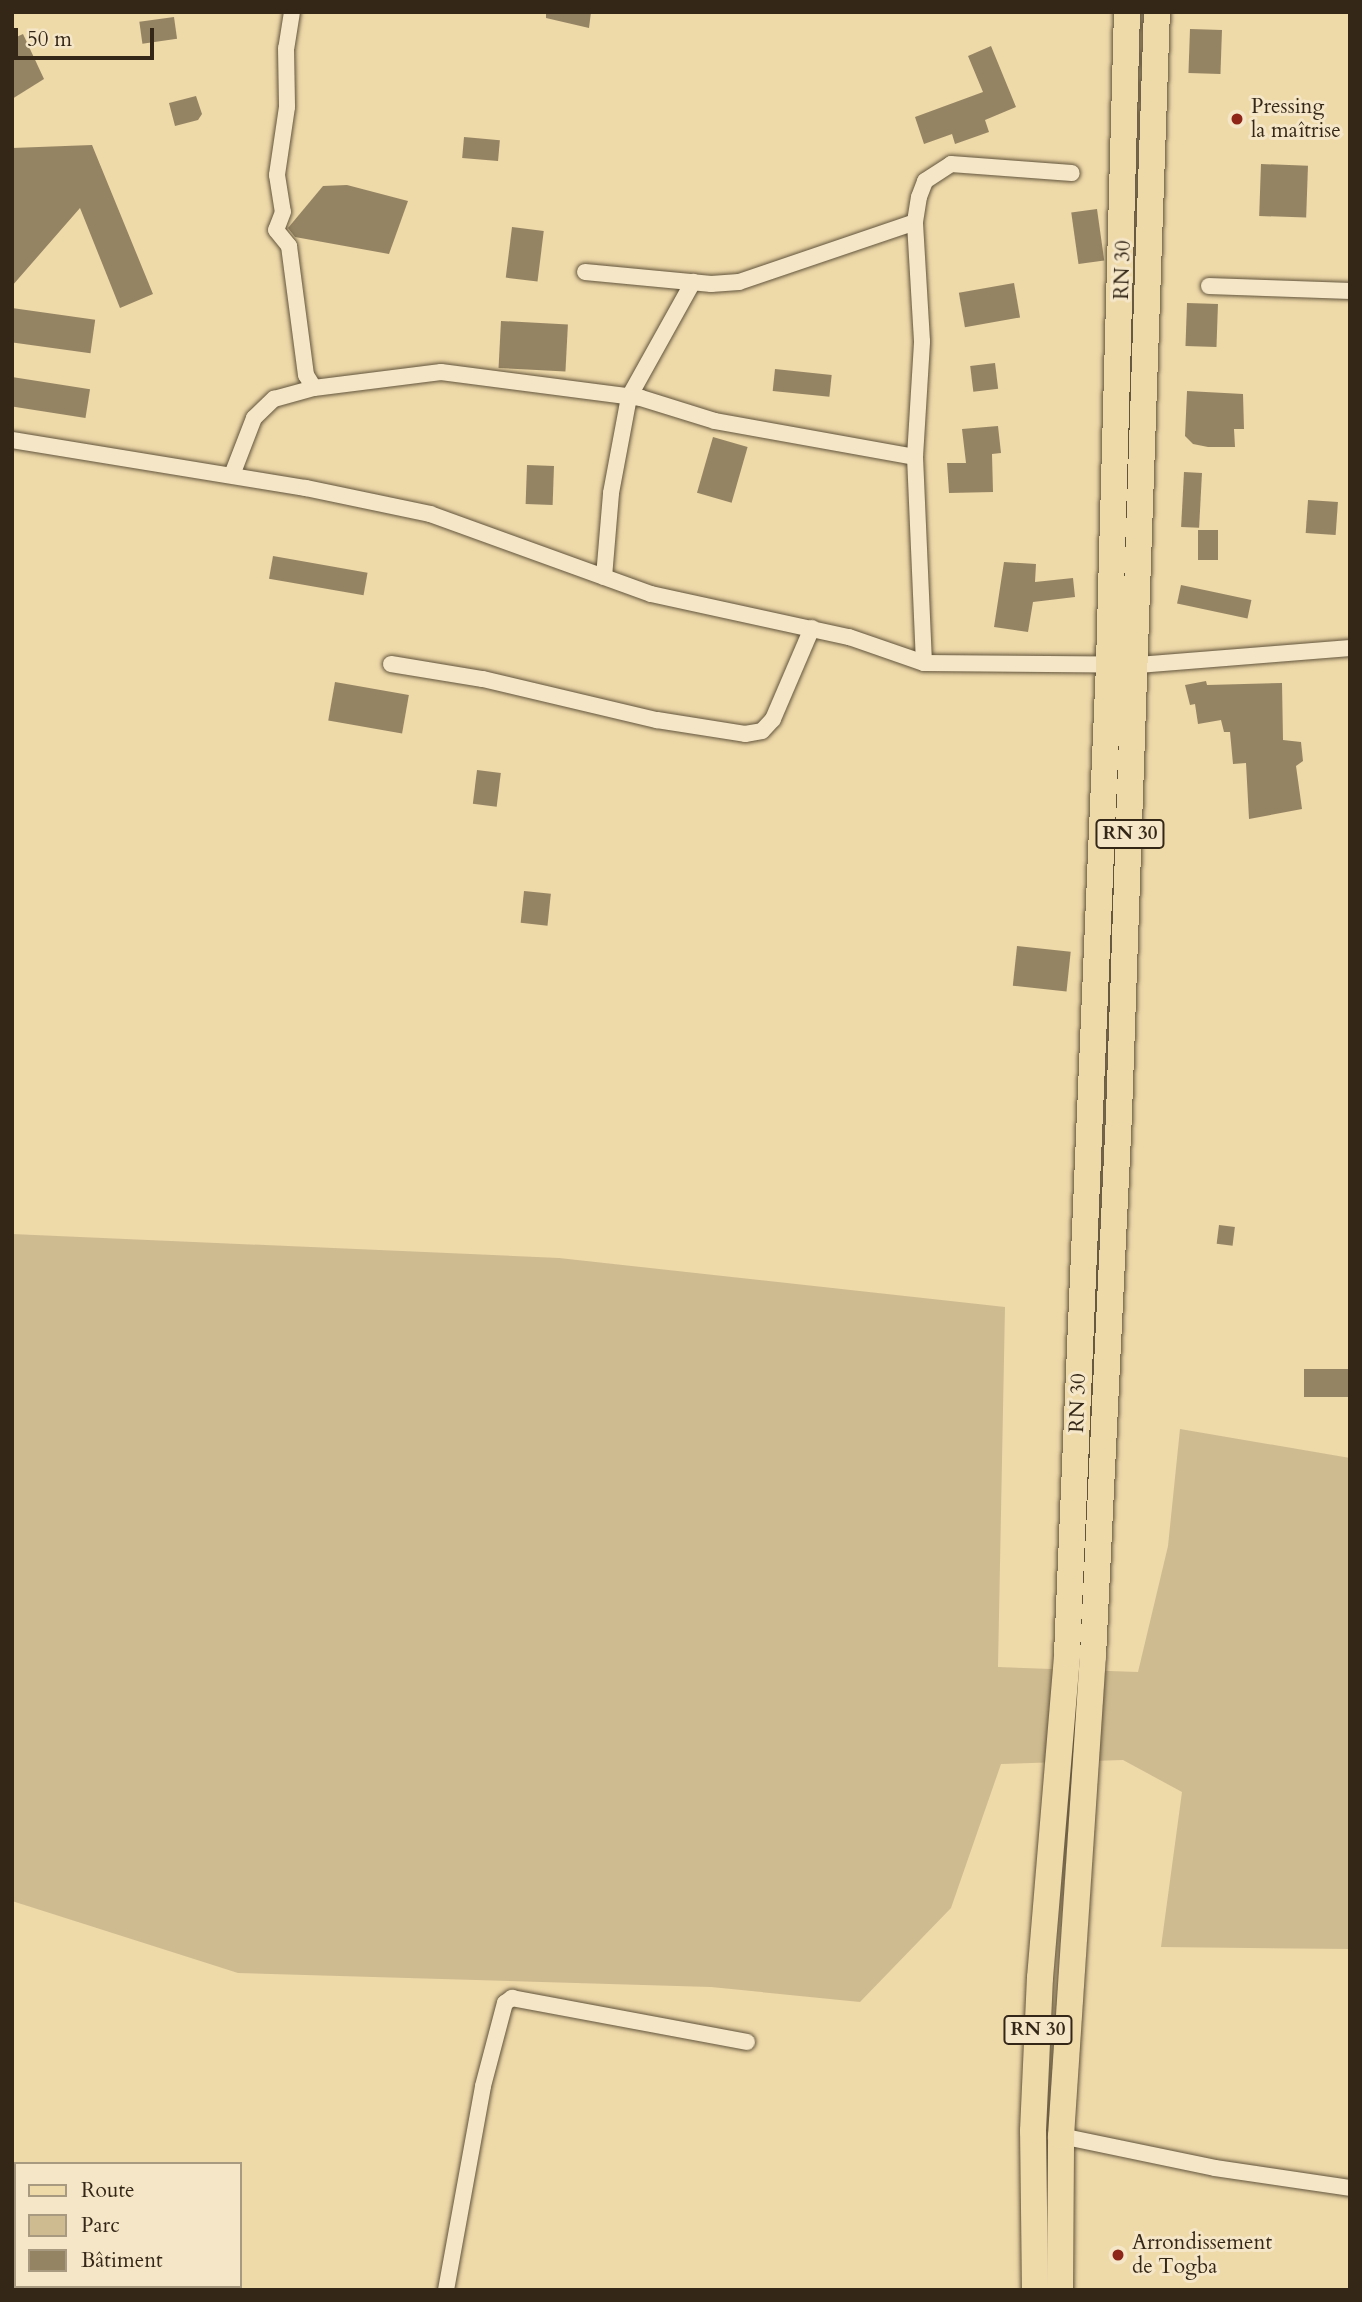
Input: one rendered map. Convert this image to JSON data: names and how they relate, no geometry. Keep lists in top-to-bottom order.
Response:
{
  "streets": {
    "main road": ["RN 30"]
  },
  "places": ["Pressing la maîtrise", "Arrondissement de Togba"],
  "legend": ["Route", "Parc", "Bâtiment"],
  "scale_bar": "50 m"
}
